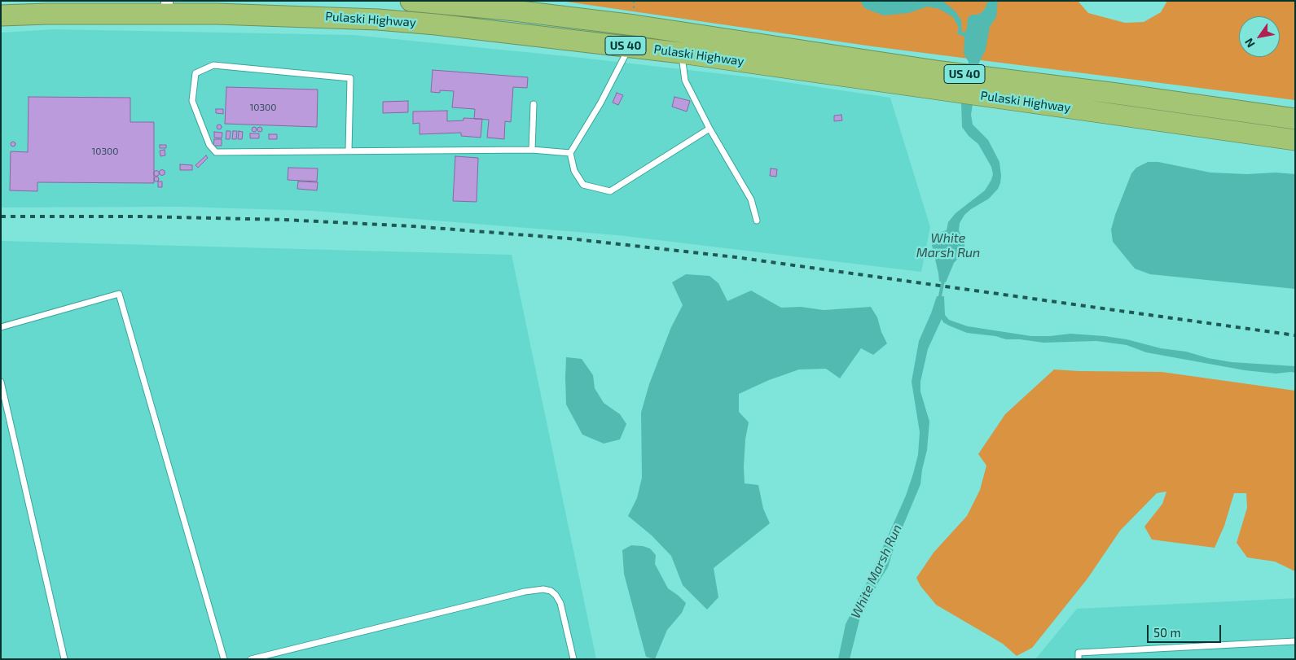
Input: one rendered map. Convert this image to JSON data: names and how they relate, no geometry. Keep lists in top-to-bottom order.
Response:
{
  "streets": {
    "highway": ["Pulaski Highway", "US 40"]
  },
  "water": ["White Marsh Run"],
  "house_numbers": ["10300", "10300"],
  "scale_bar": "50 m",
  "north": "bottom left"
}
